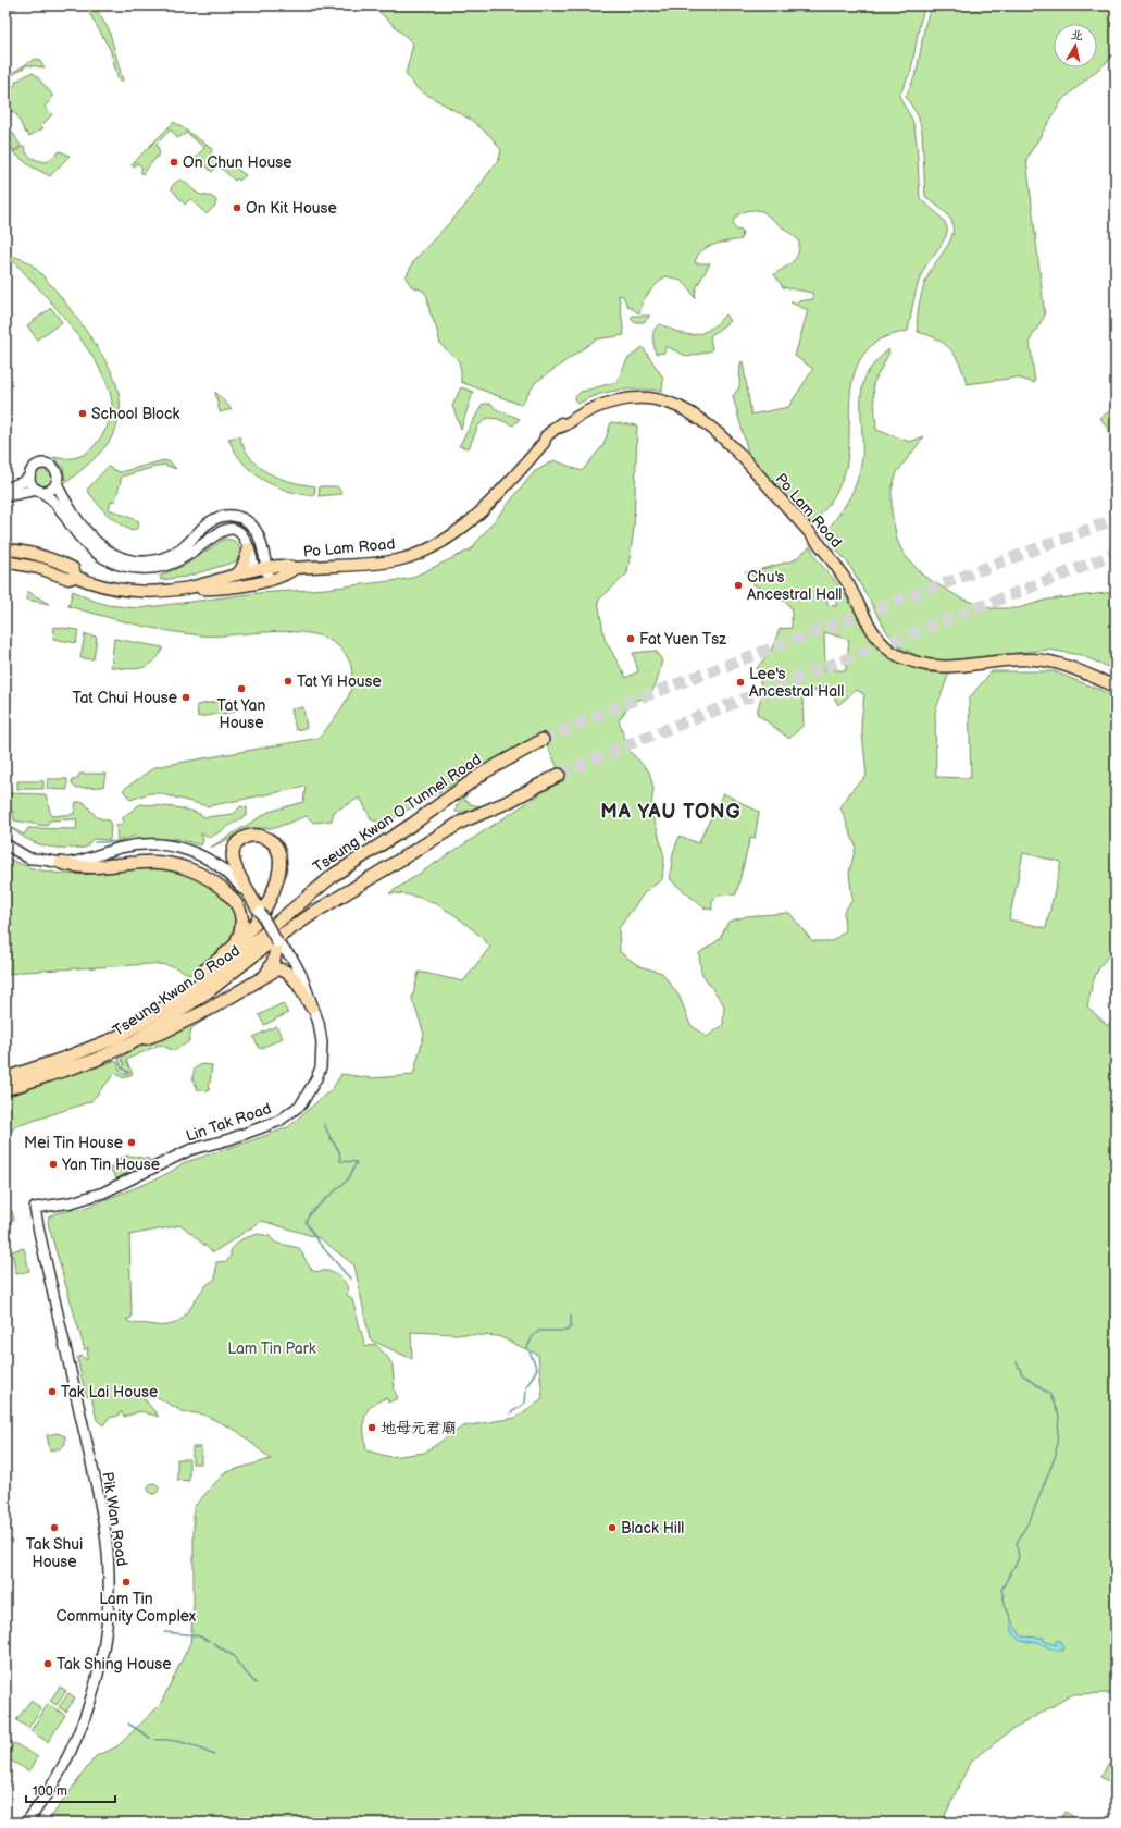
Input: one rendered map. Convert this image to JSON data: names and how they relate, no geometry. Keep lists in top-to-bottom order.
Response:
{
  "streets": {
    "highway": ["Tseung Kwan O Tunnel Road", "Tseung Kwan O Road"],
    "main road": ["Po Lam Road", "Lin Tak Road", "Pik Wan Road"]
  },
  "crossings": [
    ["Tseung Kwan O Tunnel Road", "Tseung Kwan O Road"],
    ["Tseung Kwan O Road", "Lin Tak Road"],
    ["Lin Tak Road", "Pik Wan Road"]
  ],
  "districts": ["MA YAU TONG"],
  "parks": ["Lam Tin Park"],
  "places": [
    "On Chun House",
    "On Kit House",
    "School Block",
    "Chu's Ancestral Hall",
    "Fat Yuen Tsz",
    "Tat Yi House",
    "Lee's Ancestral Hall",
    "Tat Yan House",
    "Tat Chui House",
    "Mei Tin House",
    "Yan Tin House",
    "Tak Lai House",
    "地母元君廟",
    "Tak Shui House",
    "Black Hill",
    "Lam Tin Community Complex",
    "Tak Shing House"
  ],
  "scale_bar": "100 m",
  "north": "top"
}
